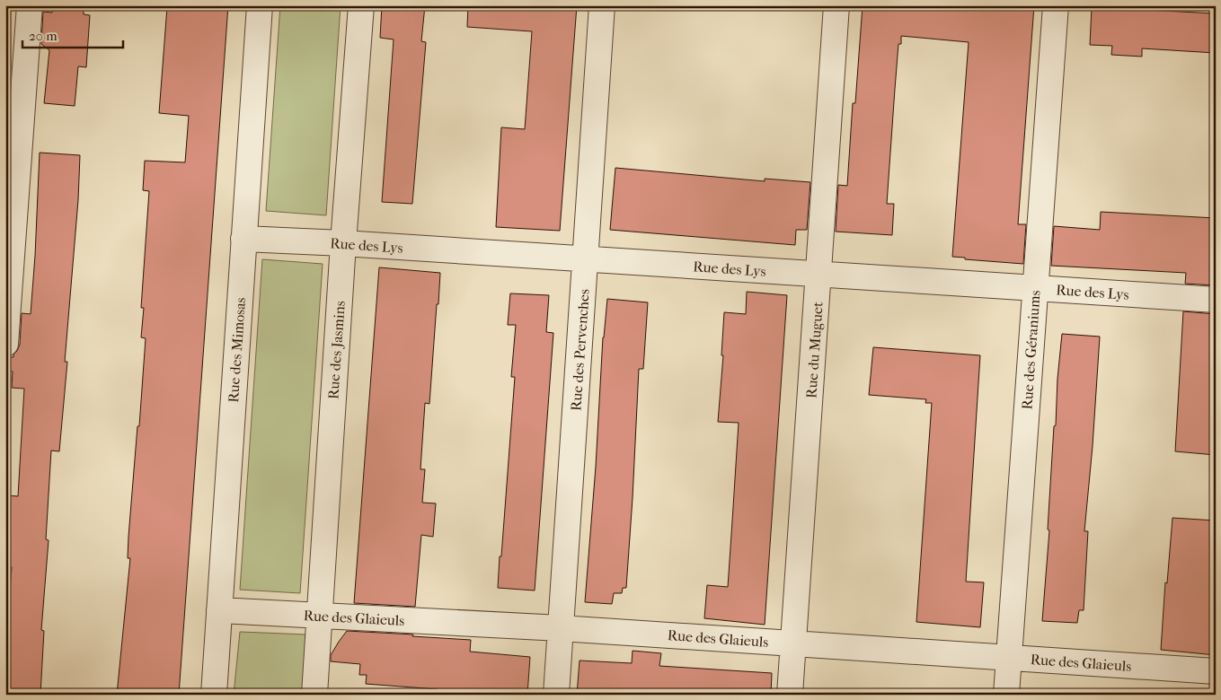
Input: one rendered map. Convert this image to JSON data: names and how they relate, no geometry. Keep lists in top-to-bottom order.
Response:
{
  "streets": {
    "street": [
      "Rue des Lys",
      "Rue des Mimosas",
      "Rue des Jasmins",
      "Rue des Pervenches",
      "Rue du Muguet",
      "Rue des Géraniums",
      "Rue des Glaieuls"
    ]
  },
  "crossings": [
    ["Rue des Lys", "Rue des Mimosas"],
    ["Rue des Lys", "Rue des Jasmins"],
    ["Rue des Lys", "Rue des Pervenches"],
    ["Rue des Lys", "Rue du Muguet"],
    ["Rue des Lys", "Rue des Géraniums"],
    ["Rue des Mimosas", "Rue des Glaieuls"],
    ["Rue des Jasmins", "Rue des Glaieuls"],
    ["Rue des Pervenches", "Rue des Glaieuls"],
    ["Rue du Muguet", "Rue des Glaieuls"],
    ["Rue des Géraniums", "Rue des Glaieuls"]
  ],
  "scale_bar": "20 m"
}
